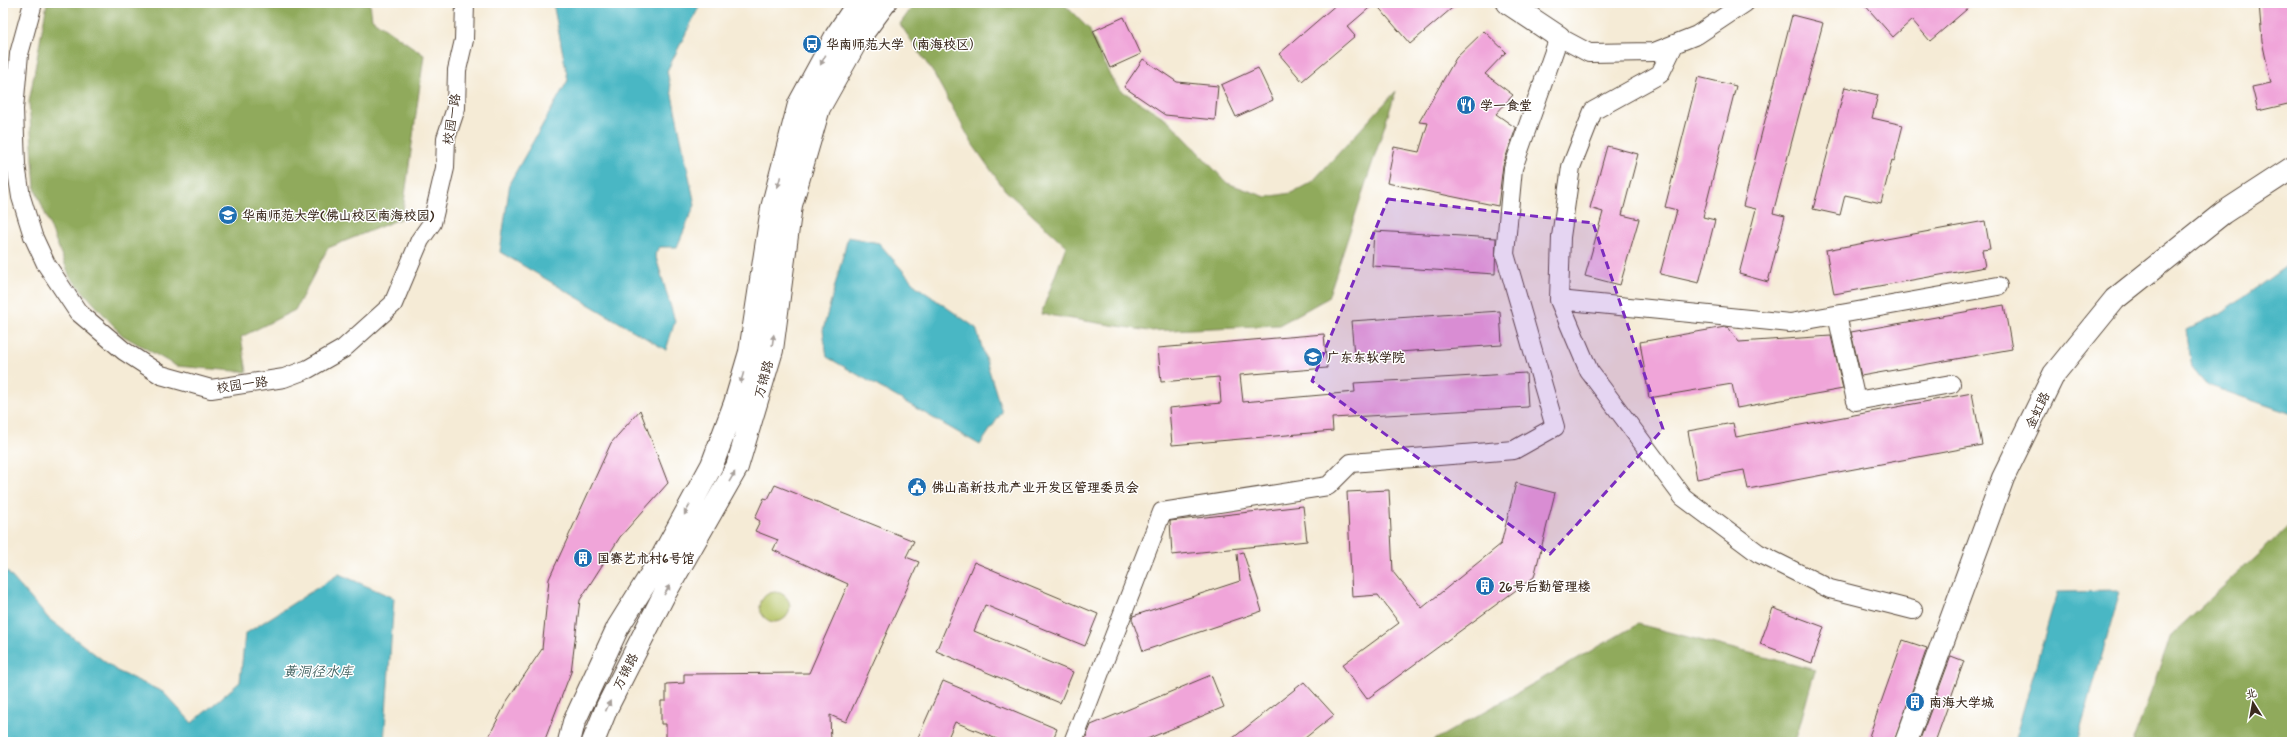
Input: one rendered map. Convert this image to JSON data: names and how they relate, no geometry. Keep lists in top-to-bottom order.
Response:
{
  "streets": {
    "street": ["校园一路", "万锦路", "金虹路"]
  },
  "water": ["黄洞径水库"],
  "places": {
    "bus stop": ["华南师范大学（南海校区）"],
    "restaurant": ["学一食堂"],
    "school or university": ["华南师范大学(佛山校区南海校园)", "广东东软学院"],
    "public building": ["佛山高新技术产业开发区管理委员会"],
    "building": ["国赛艺术村6号馆", "26号后勤管理楼", "南海大学城"]
  },
  "north": "top"
}
